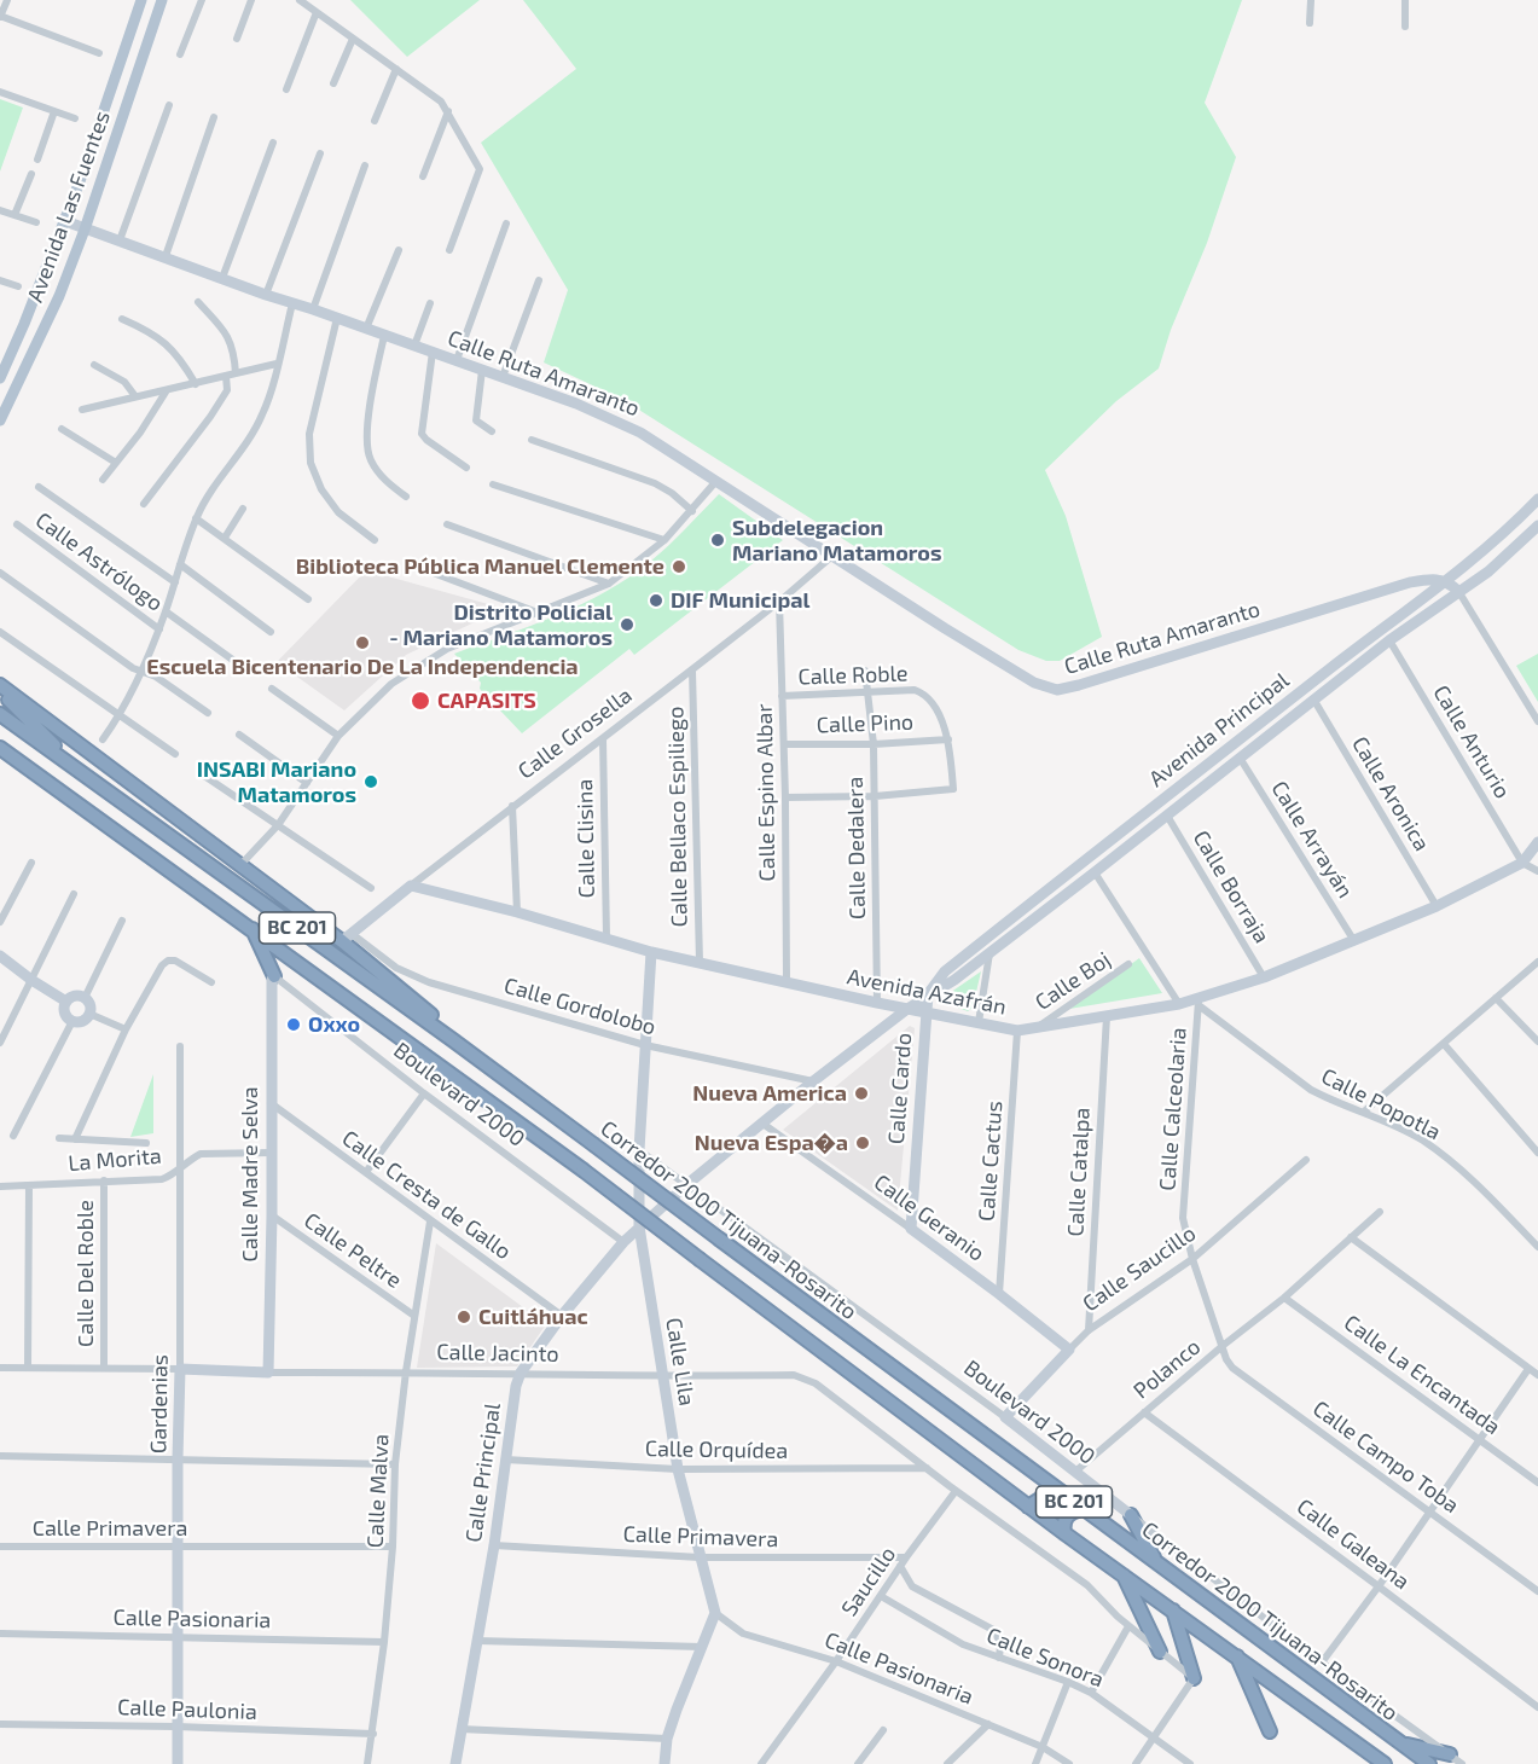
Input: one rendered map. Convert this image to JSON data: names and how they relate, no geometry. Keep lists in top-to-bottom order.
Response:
{
  "streets": {
    "highway": ["BC 201", "Corredor 2000 Tijuana-Rosarito"],
    "main road": ["Avenida Las Fuentes"],
    "street": [
      "Calle Ruta Amaranto",
      "Calle Astrólogo",
      "Calle Roble",
      "Calle Pino",
      "Avenida Principal",
      "Calle Grosella",
      "Calle Anturio",
      "Calle Espino Albar",
      "Calle Aronica",
      "Calle Bellaco Espiliego",
      "Calle Clisina",
      "Calle Arrayán",
      "Calle Dedalera",
      "Calle Borraja",
      "Calle Boj",
      "Avenida Azafrán",
      "Calle Gordolobo",
      "Calle Cardo",
      "Boulevard 2000",
      "Calle Popotla",
      "Calle Calceolaria",
      "La Morita",
      "Calle Cactus",
      "Calle Catalpa",
      "Calle Madre Selva",
      "Calle Cresta de Gallo",
      "Calle Geranio",
      "Calle Peltre",
      "Calle Saucillo",
      "Calle Del Roble",
      "Calle Jacinto",
      "Calle Lila",
      "Polanco",
      "Calle La Encantada",
      "Gardenias",
      "Calle Orquídea",
      "Calle Campo Toba",
      "Calle Principal",
      "Calle Malva",
      "Calle Primavera",
      "Calle Galeana",
      "Saucillo",
      "Calle Pasionaria",
      "Calle Sonora",
      "Calle Paulonia"
    ]
  },
  "crossings": [
    ["Avenida Las Fuentes", "Calle Ruta Amaranto"],
    ["Calle Ruta Amaranto", "Avenida Principal"],
    ["Calle Ruta Amaranto", "Calle Grosella"],
    ["Calle Roble", "Calle Pino"],
    ["Calle Roble", "Calle Espino Albar"],
    ["Calle Roble", "Calle Dedalera"],
    ["Calle Pino", "Calle Espino Albar"],
    ["Calle Pino", "Calle Dedalera"],
    ["Avenida Principal", "Calle Anturio"],
    ["Avenida Principal", "Calle Aronica"],
    ["Avenida Principal", "Calle Arrayán"],
    ["Avenida Principal", "Calle Borraja"],
    ["Avenida Principal", "Avenida Azafrán"],
    ["Avenida Principal", "Calle Gordolobo"],
    ["Avenida Principal", "Calle Cardo"],
    ["Avenida Principal", "Boulevard 2000"],
    ["Avenida Principal", "Calle Geranio"],
    ["Avenida Principal", "Calle Lila"],
    ["Avenida Principal", "Calle Principal"],
    ["Calle Grosella", "Calle Espino Albar"],
    ["Calle Grosella", "Calle Bellaco Espiliego"],
    ["Calle Grosella", "Calle Clisina"],
    ["Calle Grosella", "Avenida Azafrán"],
    ["Calle Grosella", "Calle Gordolobo"],
    ["Calle Anturio", "Avenida Azafrán"],
    ["Calle Espino Albar", "Avenida Azafrán"],
    ["Calle Aronica", "Avenida Azafrán"],
    ["Calle Bellaco Espiliego", "Avenida Azafrán"],
    ["Calle Clisina", "Avenida Azafrán"],
    ["Calle Arrayán", "Avenida Azafrán"],
    ["Calle Dedalera", "Avenida Azafrán"],
    ["Calle Borraja", "Avenida Azafrán"],
    ["Calle Boj", "Avenida Azafrán"],
    ["Avenida Azafrán", "Calle Cardo"],
    ["Avenida Azafrán", "Calle Popotla"],
    ["Avenida Azafrán", "Calle Calceolaria"],
    ["Avenida Azafrán", "Calle Cactus"],
    ["Avenida Azafrán", "Calle Catalpa"],
    ["Avenida Azafrán", "Calle Lila"],
    ["Calle Gordolobo", "Calle Lila"],
    ["Calle Cardo", "Calle Geranio"],
    ["Boulevard 2000", "Calle Madre Selva"],
    ["Boulevard 2000", "Calle Saucillo"],
    ["Boulevard 2000", "Calle Lila"],
    ["Boulevard 2000", "Polanco"],
    ["Boulevard 2000", "Calle Principal"],
    ["Calle Popotla", "Calle Calceolaria"],
    ["Calle Calceolaria", "Calle Saucillo"],
    ["Calle Calceolaria", "Polanco"],
    ["Calle Calceolaria", "Calle Campo Toba"],
    ["La Morita", "Calle Madre Selva"],
    ["La Morita", "Calle Del Roble"],
    ["La Morita", "Gardenias"],
    ["Calle Cactus", "Calle Geranio"],
    ["Calle Catalpa", "Calle Saucillo"],
    ["Calle Madre Selva", "Calle Cresta de Gallo"],
    ["Calle Madre Selva", "Calle Peltre"],
    ["Calle Madre Selva", "Calle Jacinto"],
    ["Calle Cresta de Gallo", "Calle Principal"],
    ["Calle Cresta de Gallo", "Calle Malva"],
    ["Calle Geranio", "Calle Saucillo"],
    ["Calle Peltre", "Calle Malva"],
    ["Calle Del Roble", "Calle Jacinto"],
    ["Calle Jacinto", "Calle Lila"],
    ["Calle Jacinto", "Gardenias"],
    ["Calle Jacinto", "Calle Orquídea"],
    ["Calle Jacinto", "Calle Principal"],
    ["Calle Jacinto", "Calle Malva"],
    ["Calle Jacinto", "Saucillo"],
    ["Calle Lila", "Calle Orquídea"],
    ["Calle Lila", "Calle Principal"],
    ["Calle Lila", "Calle Primavera"],
    ["Calle Lila", "Calle Pasionaria"],
    ["Polanco", "Calle La Encantada"],
    ["Polanco", "Calle Campo Toba"],
    ["Polanco", "Calle Galeana"],
    ["Gardenias", "Calle Primavera"],
    ["Gardenias", "Calle Pasionaria"],
    ["Gardenias", "Calle Paulonia"],
    ["Calle Orquídea", "Calle Principal"],
    ["Calle Principal", "Calle Primavera"],
    ["Calle Malva", "Calle Primavera"],
    ["Calle Malva", "Calle Pasionaria"],
    ["Calle Malva", "Calle Paulonia"],
    ["Calle Primavera", "Saucillo"],
    ["Saucillo", "Calle Pasionaria"],
    ["Saucillo", "Calle Sonora"]
  ],
  "places": [
    "Subdelegacion Mariano Matamoros",
    "Biblioteca Pública Manuel Clemente",
    "DIF Municipal",
    "Distrito Policial - Mariano Matamoros",
    "Escuela Bicentenario De La Independencia",
    "CAPASITS",
    "INSABI Mariano Matamoros",
    "Oxxo",
    "Nueva America",
    "Nueva Espa�a",
    "Cuitláhuac"
  ]
}
